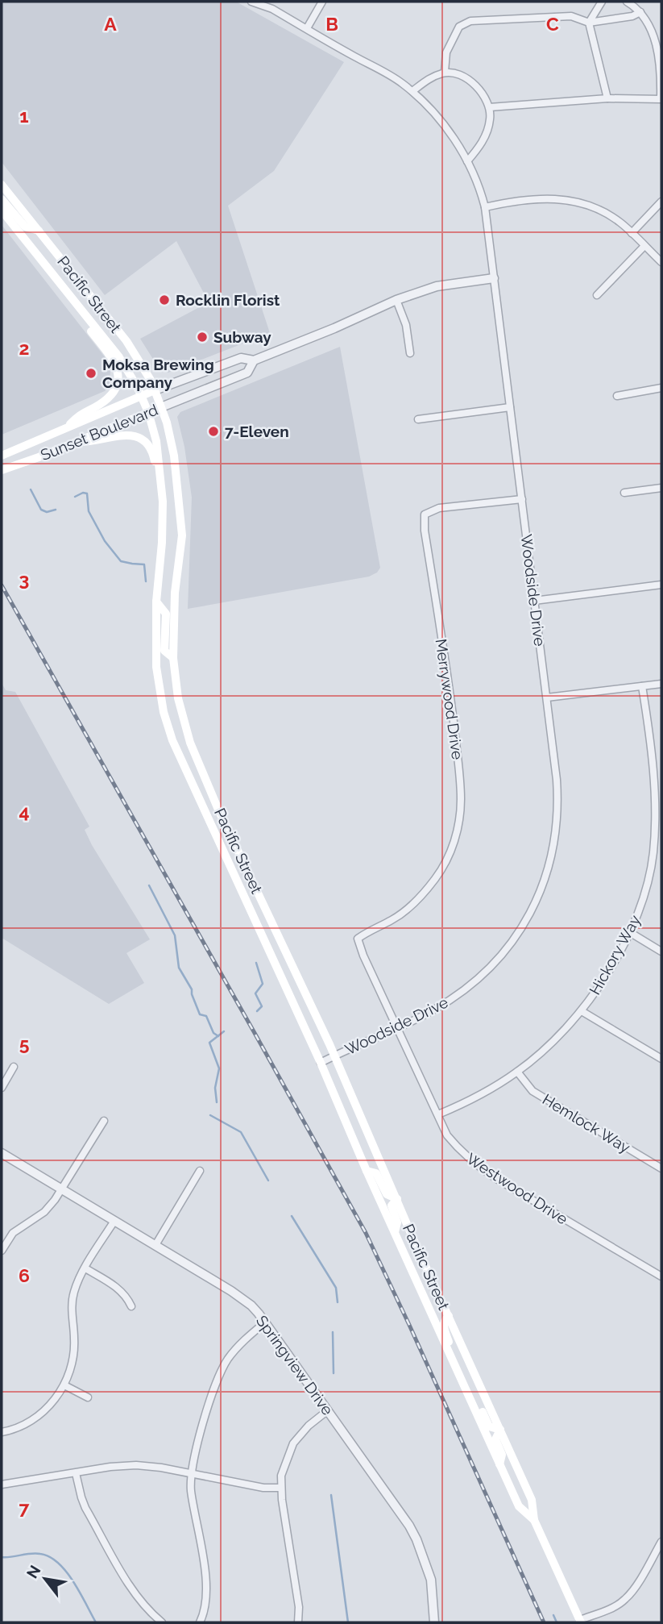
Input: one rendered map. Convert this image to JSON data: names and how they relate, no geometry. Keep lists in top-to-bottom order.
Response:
{
  "streets": {
    "main road": ["Pacific Street", "Sunset Boulevard"],
    "street": [
      "Woodside Drive",
      "Merrywood Drive",
      "Hickory Way",
      "Hemlock Way",
      "Westwood Drive",
      "Springview Drive"
    ]
  },
  "crossings": [
    ["Pacific Street", "Sunset Boulevard"],
    ["Pacific Street", "Woodside Drive"],
    ["Sunset Boulevard", "Woodside Drive"],
    ["Woodside Drive", "Merrywood Drive"],
    ["Woodside Drive", "Westwood Drive"],
    ["Merrywood Drive", "Westwood Drive"],
    ["Hickory Way", "Hemlock Way"],
    ["Hickory Way", "Westwood Drive"]
  ],
  "places": [
    "Rocklin Florist",
    "Subway",
    "Moksa Brewing Company",
    "7-Eleven"
  ],
  "north": "top left",
  "grid": {
    "columns": ["A", "B", "C"],
    "rows": [
      "1",
      "2",
      "3",
      "4",
      "5",
      "6",
      "7"
    ]
  }
}
